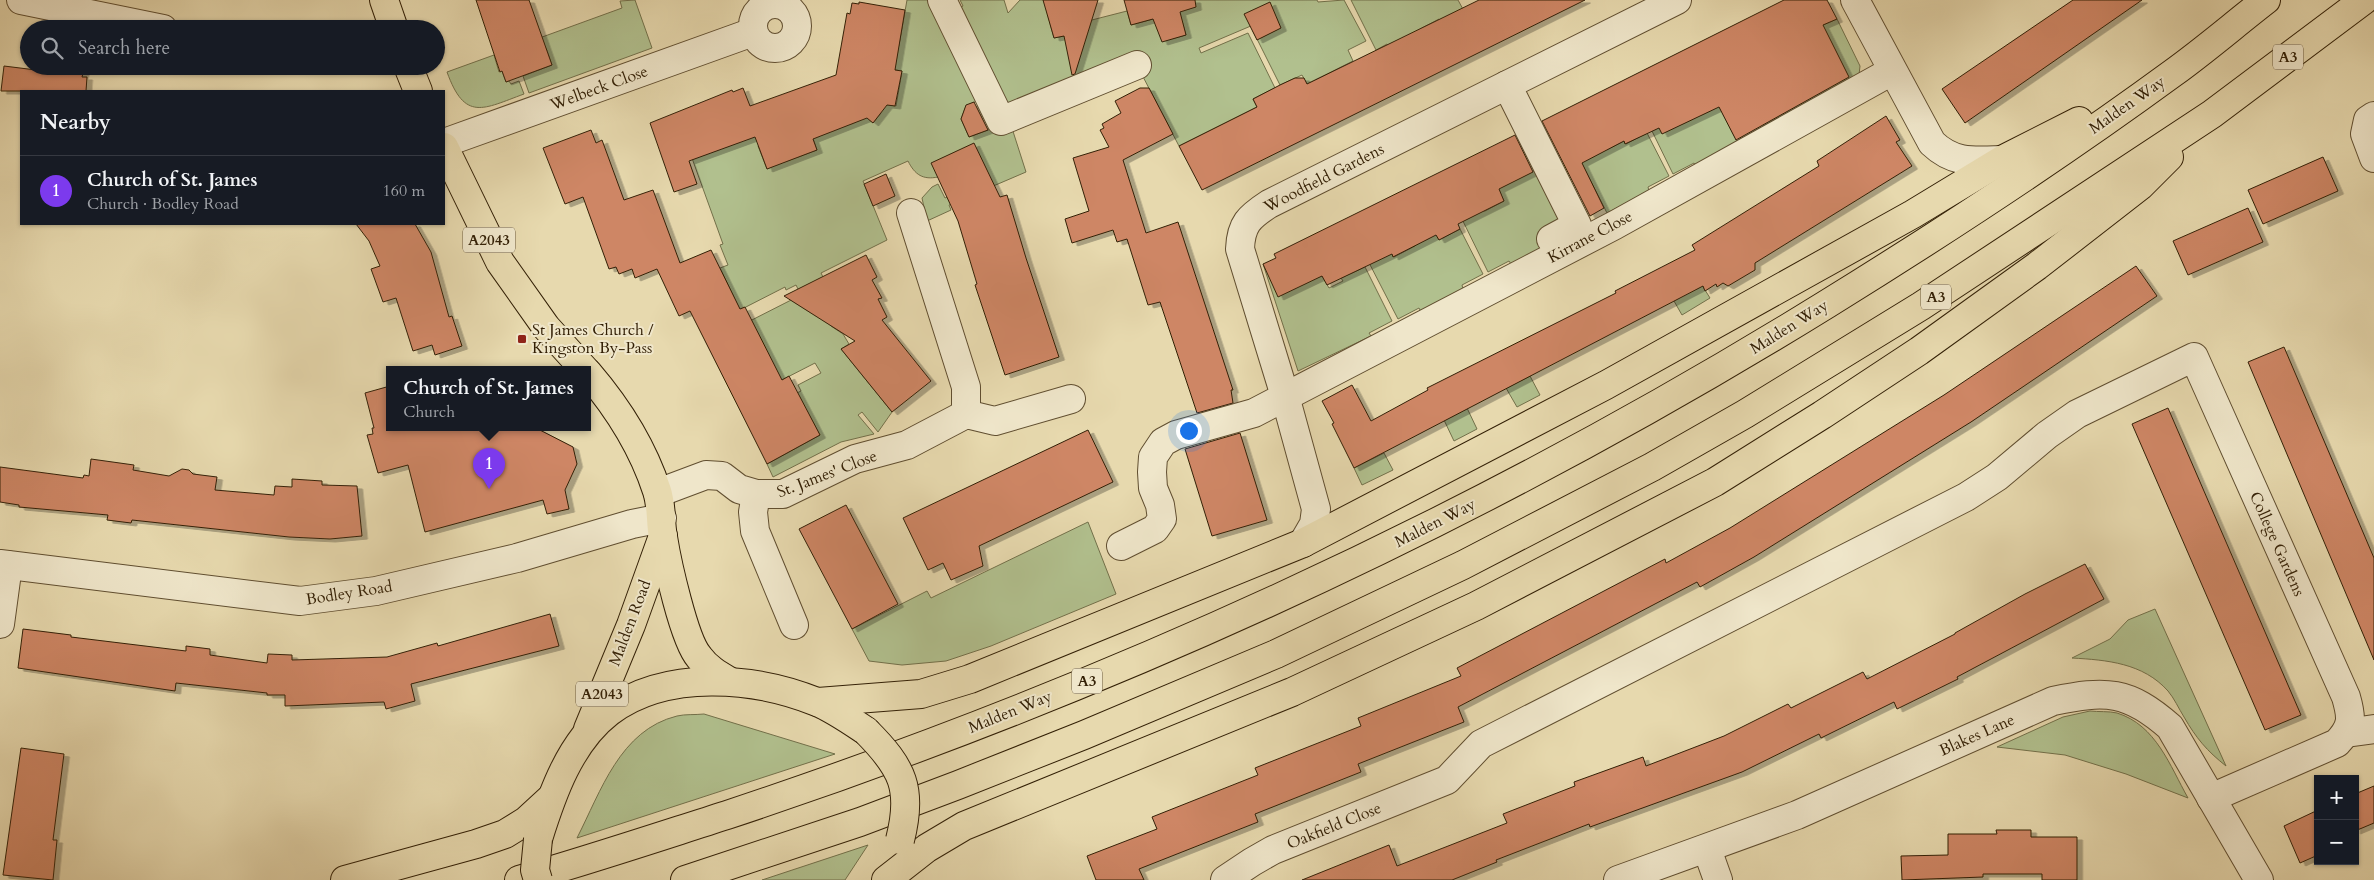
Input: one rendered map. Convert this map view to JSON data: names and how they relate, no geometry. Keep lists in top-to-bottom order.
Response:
{
  "streets": {
    "main road": [
      "A3",
      "Malden Way",
      "A2043",
      "Malden Road"
    ],
    "street": [
      "Welbeck Close",
      "Woodfield Gardens",
      "Kirrane Close",
      "St. James' Close",
      "College Gardens",
      "Bodley Road",
      "Blakes Lane",
      "Oakfield Close"
    ]
  },
  "crossings": [
    ["Woodfield Gardens", "Kirrane Close"],
    ["St. James' Close", "Bodley Road"],
    ["St. James' Close", "Malden Road"],
    ["College Gardens", "Oakfield Close"],
    ["Bodley Road", "Malden Road"]
  ],
  "places": {
    "transit": ["St James Church / Kingston By-Pass"]
  },
  "page": {
    "search": "Search here",
    "heading": "Nearby",
    "list": [
      {
        "mark": "1",
        "name": "Church of St. James",
        "note": "Church · Bodley Road",
        "value": "160 m"
      }
    ],
    "popup": ["Church of St. James", "Church"],
    "pins": "1",
    "map_buttons": ["+", "−"]
  }
}
